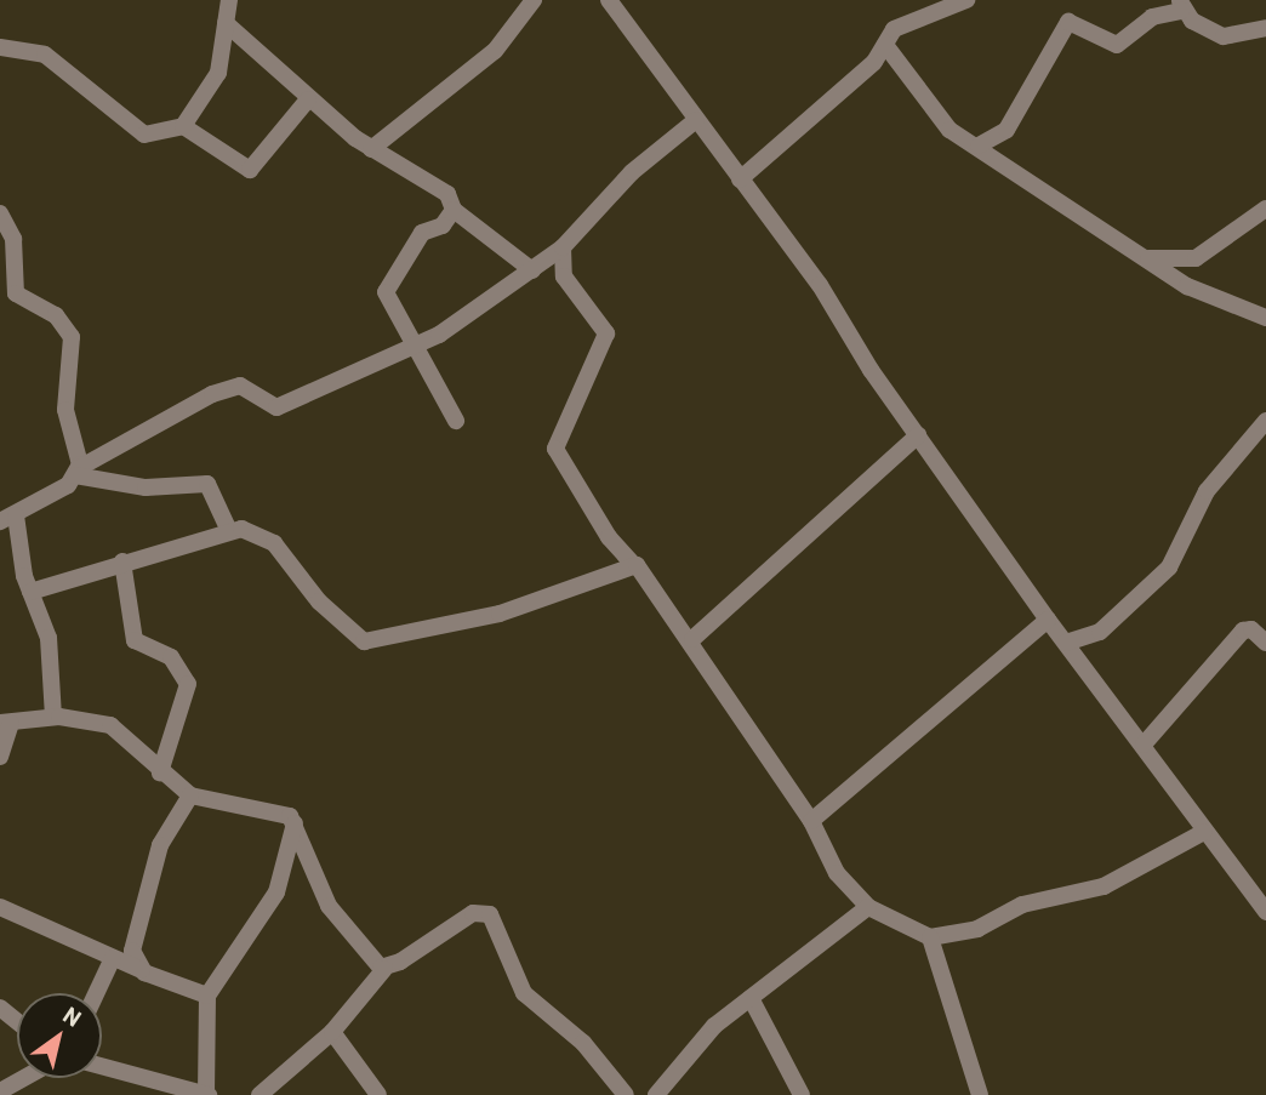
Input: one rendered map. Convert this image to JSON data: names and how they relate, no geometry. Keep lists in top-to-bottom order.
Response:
{
  "north": "top right"
}
